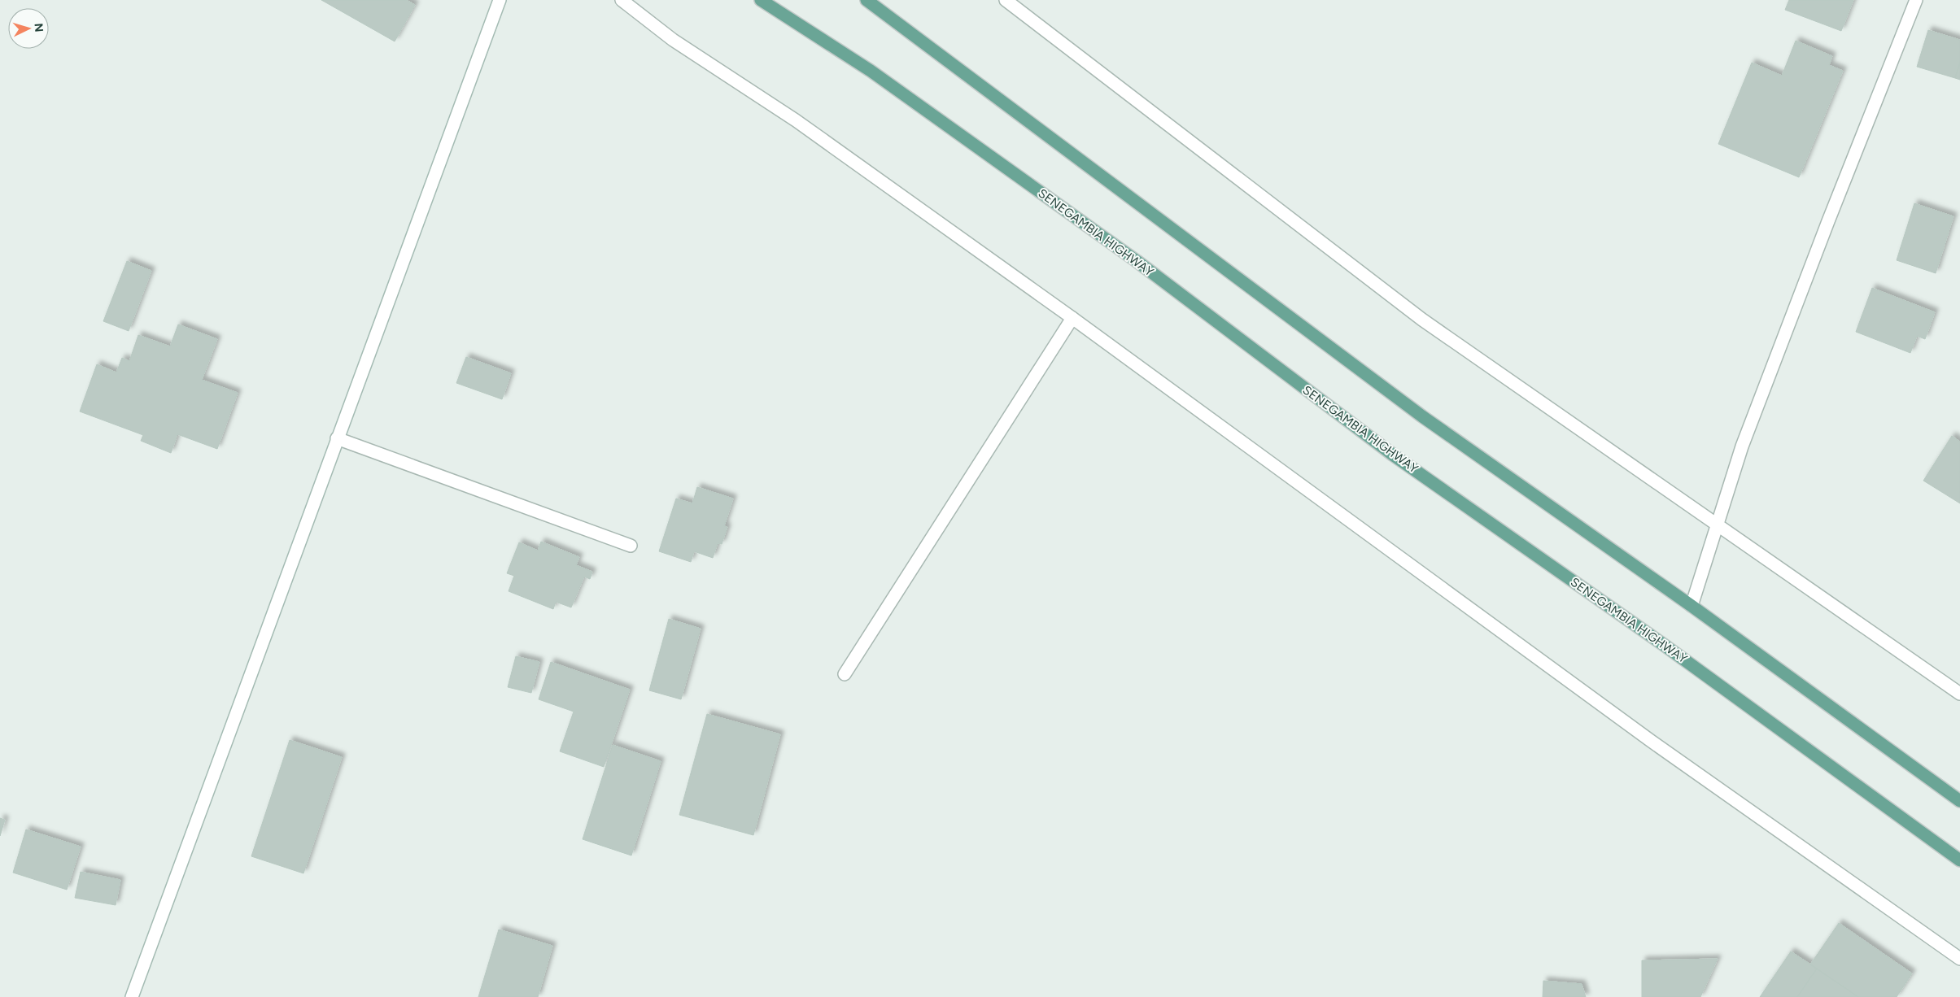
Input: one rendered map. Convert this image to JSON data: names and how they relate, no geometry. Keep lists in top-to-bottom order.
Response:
{
  "streets": {
    "main road": ["SENEGAMBIA HIGHWAY"]
  },
  "north": "right"
}
